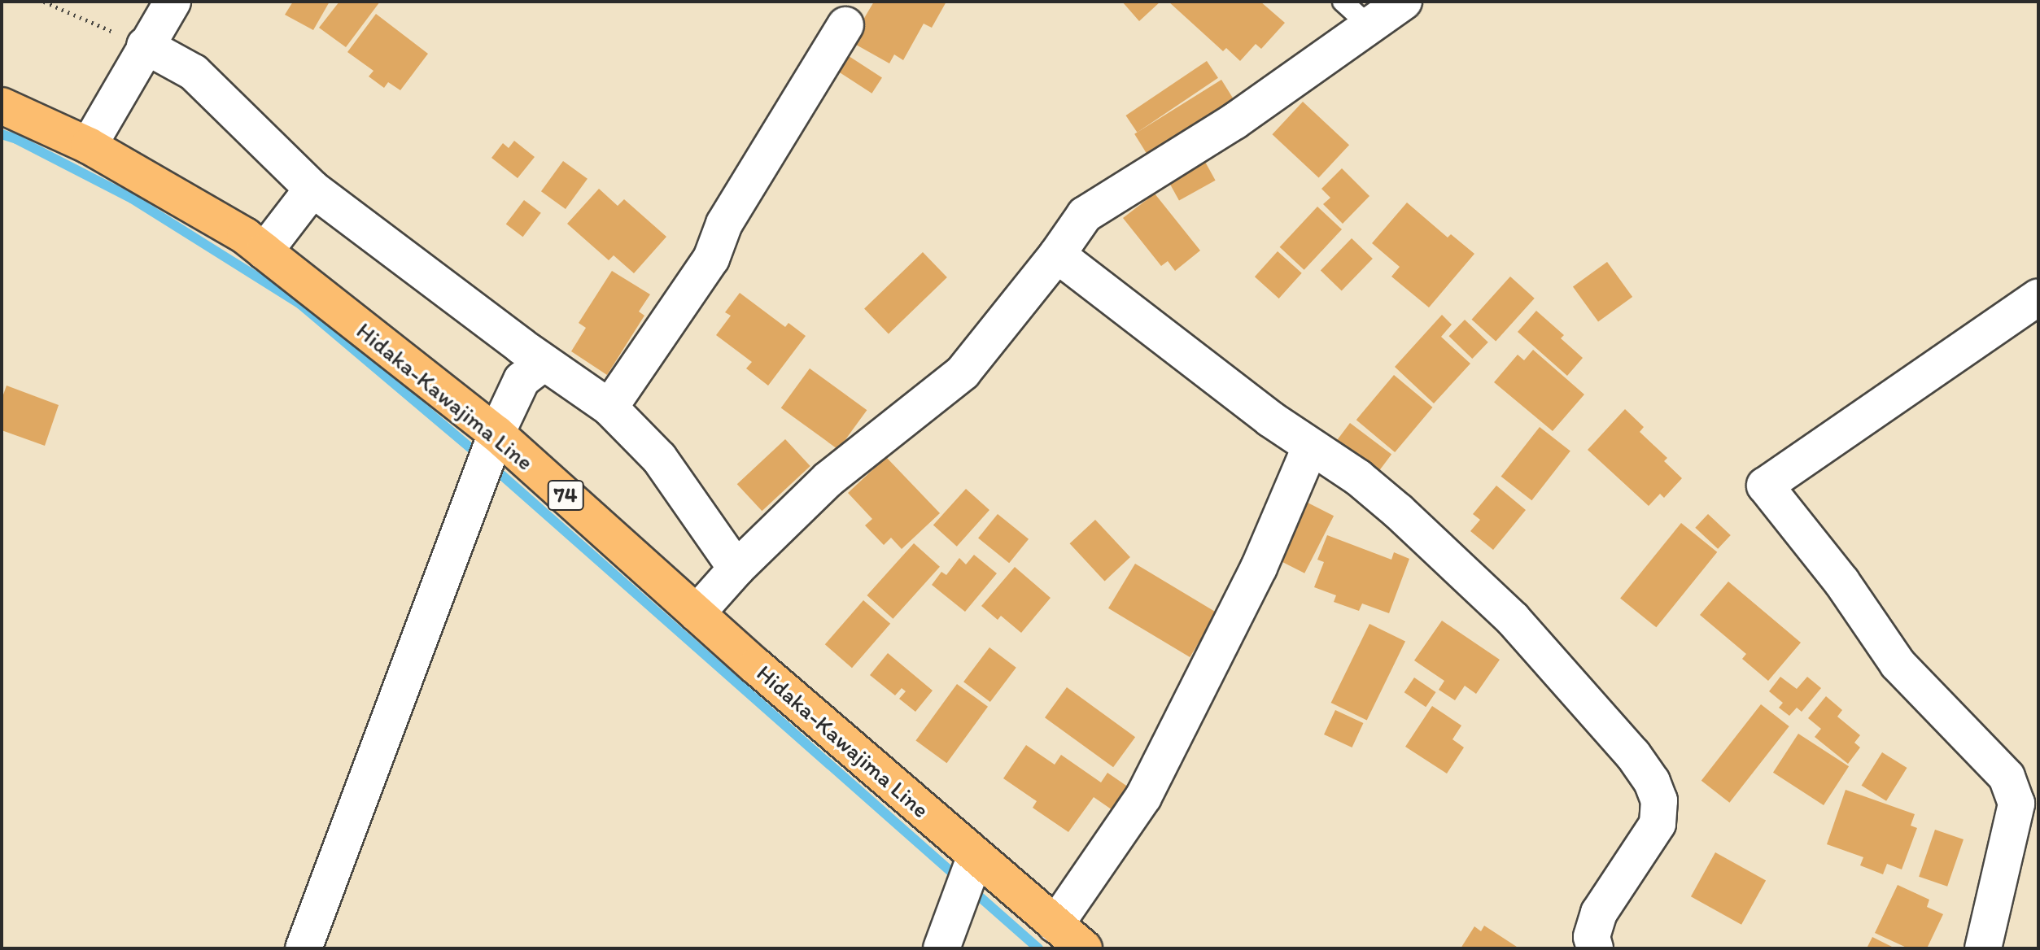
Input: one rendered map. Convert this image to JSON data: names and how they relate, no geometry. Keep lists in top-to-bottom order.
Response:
{
  "streets": {
    "main road": ["Hidaka-Kawajima Line", "74"]
  }
}
